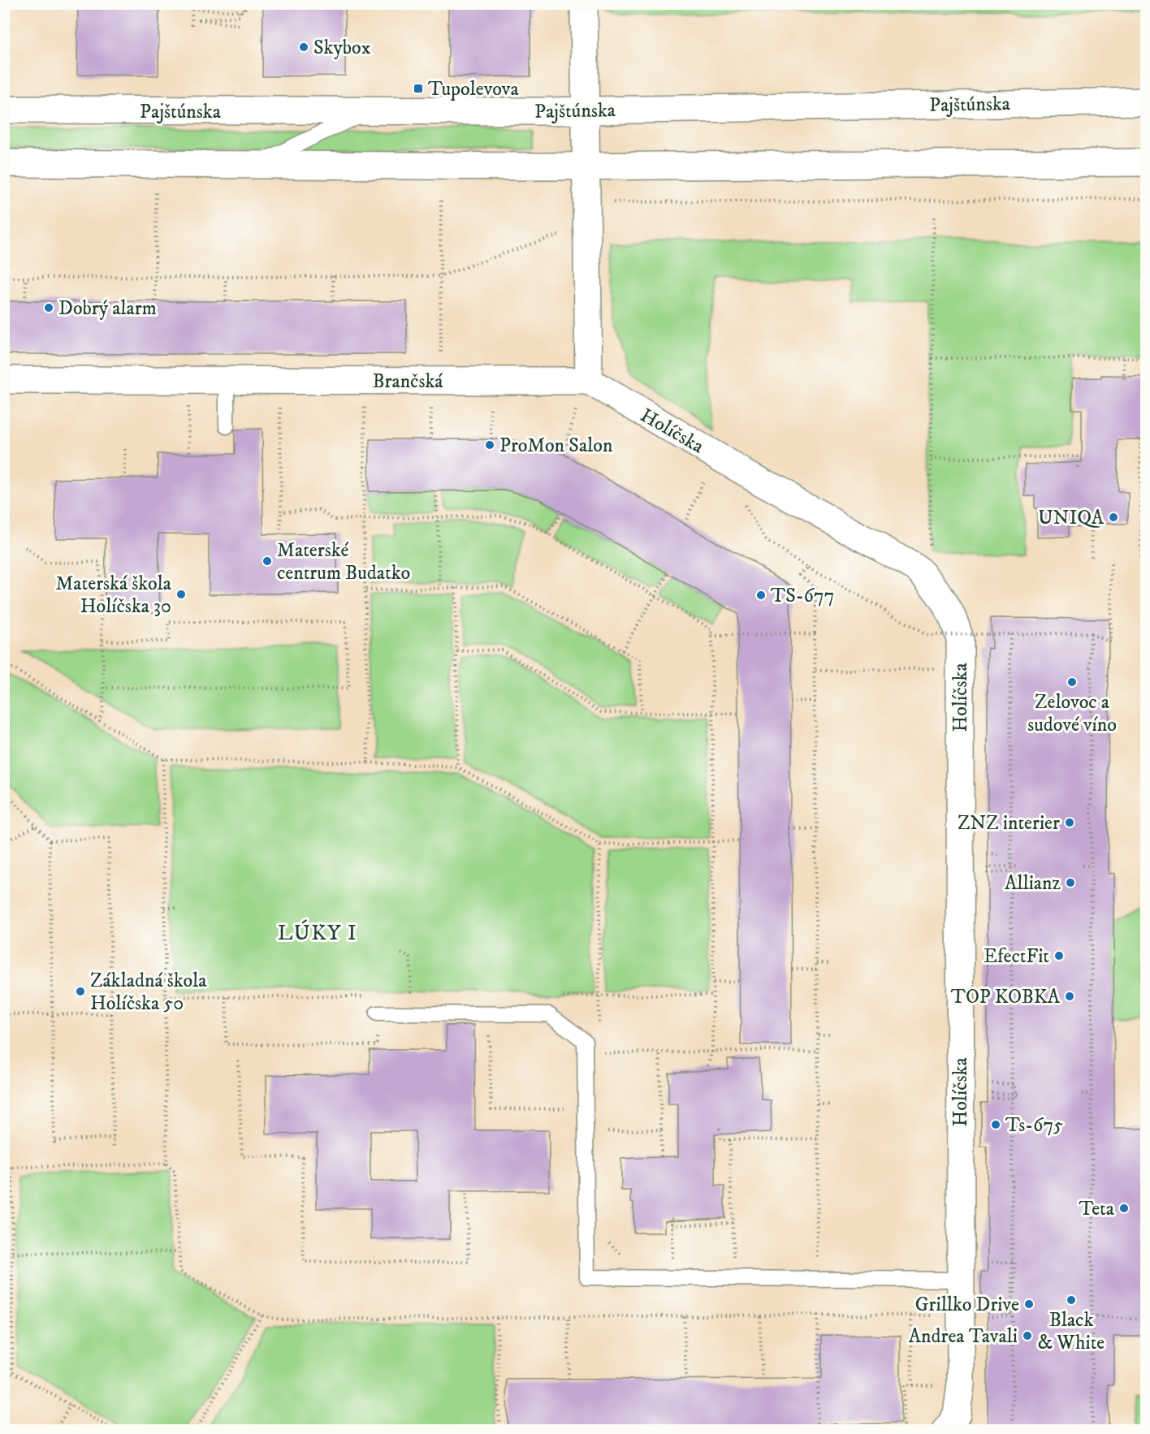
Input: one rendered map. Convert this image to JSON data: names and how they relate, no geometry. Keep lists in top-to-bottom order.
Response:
{
  "streets": {
    "main road": ["Pajštúnska", "Brančská", "Holíčska"]
  },
  "crossings": [
    ["Brančská", "Holíčska"]
  ],
  "districts": ["LÚKY I"],
  "places": {
    "other": [
      "Skybox",
      "Dobrý alarm",
      "ProMon Salon",
      "UNIQA",
      "Materské centrum Budatko",
      "Materská škola Holíčska 30",
      "TS-677",
      "Zelovoc a sudové víno",
      "ZNZ interier",
      "Allianz",
      "EfectFit",
      "Základná škola Holíčska 50",
      "TOP KOBKA",
      "Ts-675",
      "Teta",
      "Black & White",
      "Grillko Drive",
      "Andrea Tavali"
    ],
    "transit": ["Tupolevova"]
  }
}
